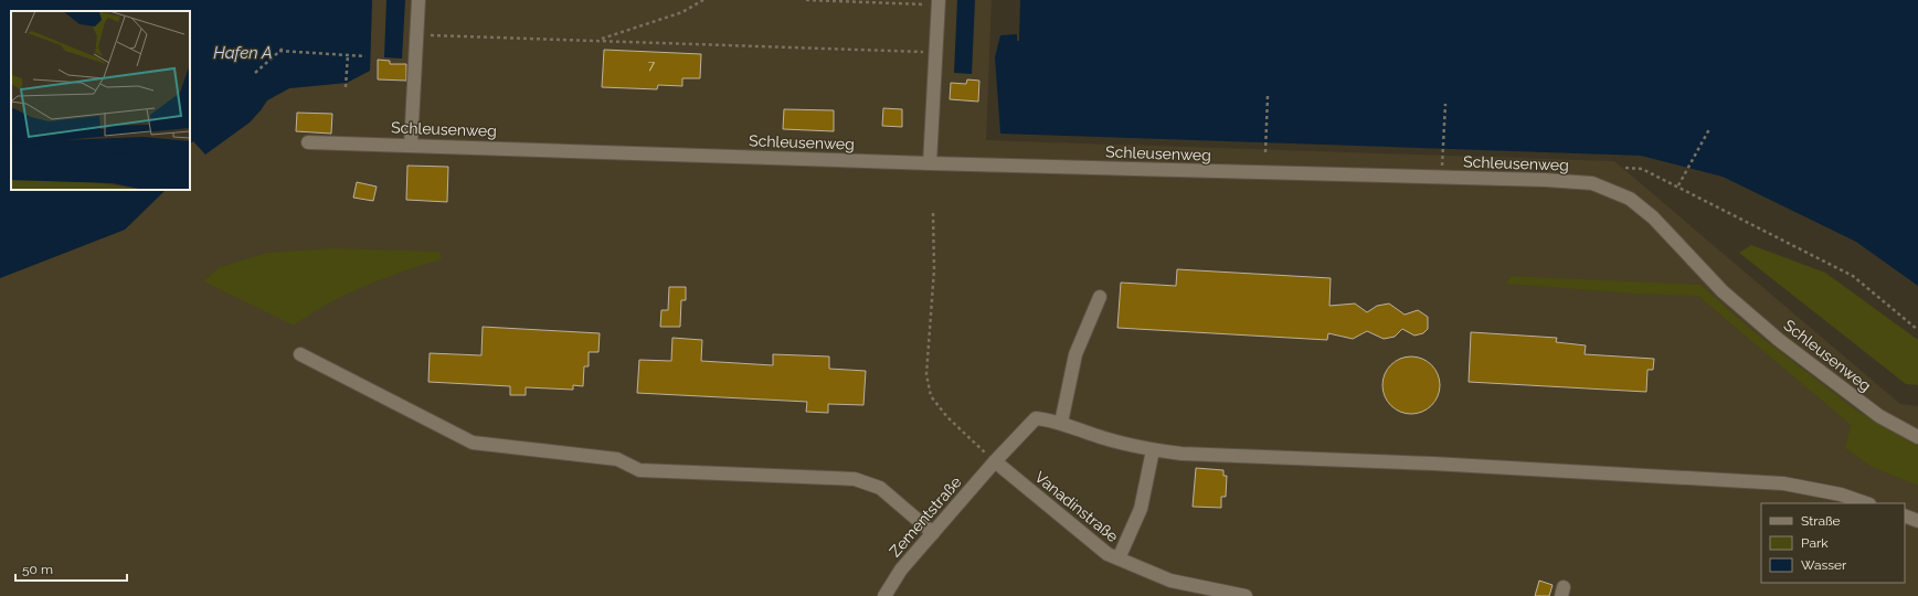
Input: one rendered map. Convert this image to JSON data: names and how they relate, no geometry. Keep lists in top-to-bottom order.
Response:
{
  "streets": {
    "street": ["Schleusenweg", "Vanadinstraße", "Zementstraße"]
  },
  "crossings": [
    ["Vanadinstraße", "Zementstraße"]
  ],
  "water": ["Hafen A"],
  "house_numbers": ["7"],
  "legend": ["Straße", "Park", "Wasser"],
  "scale_bar": "50 m"
}
